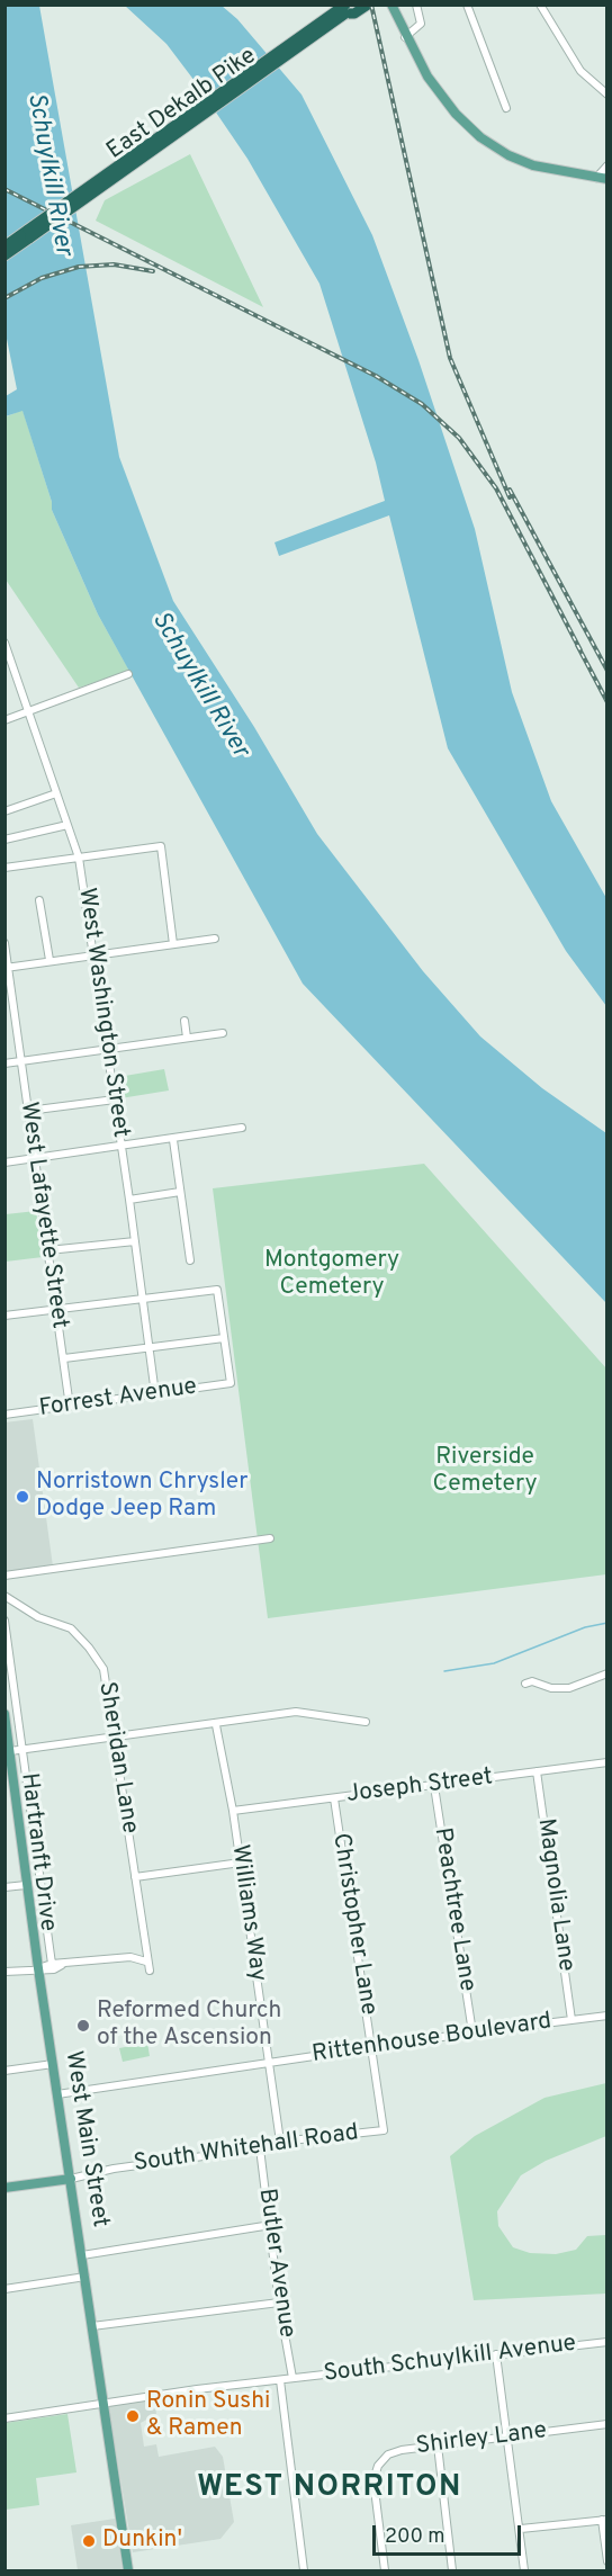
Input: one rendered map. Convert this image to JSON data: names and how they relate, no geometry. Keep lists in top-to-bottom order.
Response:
{
  "streets": {
    "highway": ["East Dekalb Pike"],
    "main road": ["West Main Street"],
    "street": [
      "West Washington Street",
      "West Lafayette Street",
      "Forrest Avenue",
      "Sheridan Lane",
      "Joseph Street",
      "Hartranft Drive",
      "Magnolia Lane",
      "Peachtree Lane",
      "Williams Way",
      "Christopher Lane",
      "Rittenhouse Boulevard",
      "South Whitehall Road",
      "Butler Avenue",
      "South Schuylkill Avenue",
      "Shirley Lane"
    ]
  },
  "crossings": [
    ["West Washington Street", "Forrest Avenue"],
    ["West Lafayette Street", "Forrest Avenue"],
    ["Joseph Street", "Magnolia Lane"],
    ["Joseph Street", "Peachtree Lane"],
    ["Joseph Street", "Williams Way"],
    ["Joseph Street", "Christopher Lane"],
    ["Magnolia Lane", "Rittenhouse Boulevard"],
    ["Peachtree Lane", "Rittenhouse Boulevard"],
    ["Williams Way", "Rittenhouse Boulevard"],
    ["Williams Way", "South Whitehall Road"],
    ["Christopher Lane", "Rittenhouse Boulevard"],
    ["Christopher Lane", "South Whitehall Road"],
    ["Rittenhouse Boulevard", "West Main Street"],
    ["West Main Street", "South Whitehall Road"],
    ["West Main Street", "South Schuylkill Avenue"],
    ["South Whitehall Road", "Butler Avenue"],
    ["Butler Avenue", "South Schuylkill Avenue"]
  ],
  "districts": ["WEST NORRITON"],
  "water": ["Schuylkill River"],
  "parks": ["Montgomery Cemetery", "Riverside Cemetery"],
  "places": [
    "Norristown Chrysler Dodge Jeep Ram",
    "Reformed Church of the Ascension",
    "Ronin Sushi & Ramen",
    "Dunkin'"
  ],
  "scale_bar": "200 m"
}
